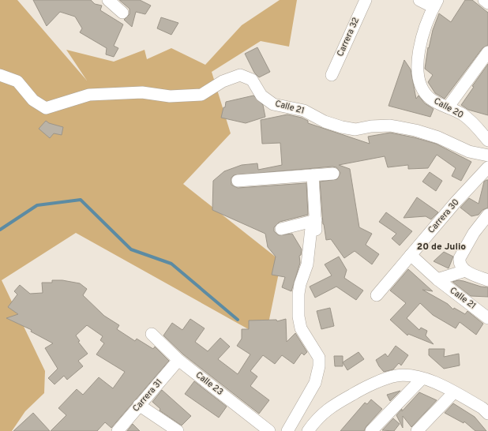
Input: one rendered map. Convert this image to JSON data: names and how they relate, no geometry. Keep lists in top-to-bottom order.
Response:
{
  "streets": {
    "street": [
      "Carrera 32",
      "Calle 21",
      "Calle 20",
      "Carrera 30",
      "Calle 23",
      "Carrera 31"
    ]
  },
  "crossings": [
    ["Calle 21", "Carrera 30"],
    ["Calle 23", "Carrera 31"]
  ],
  "districts": ["20 de Julio"]
}
